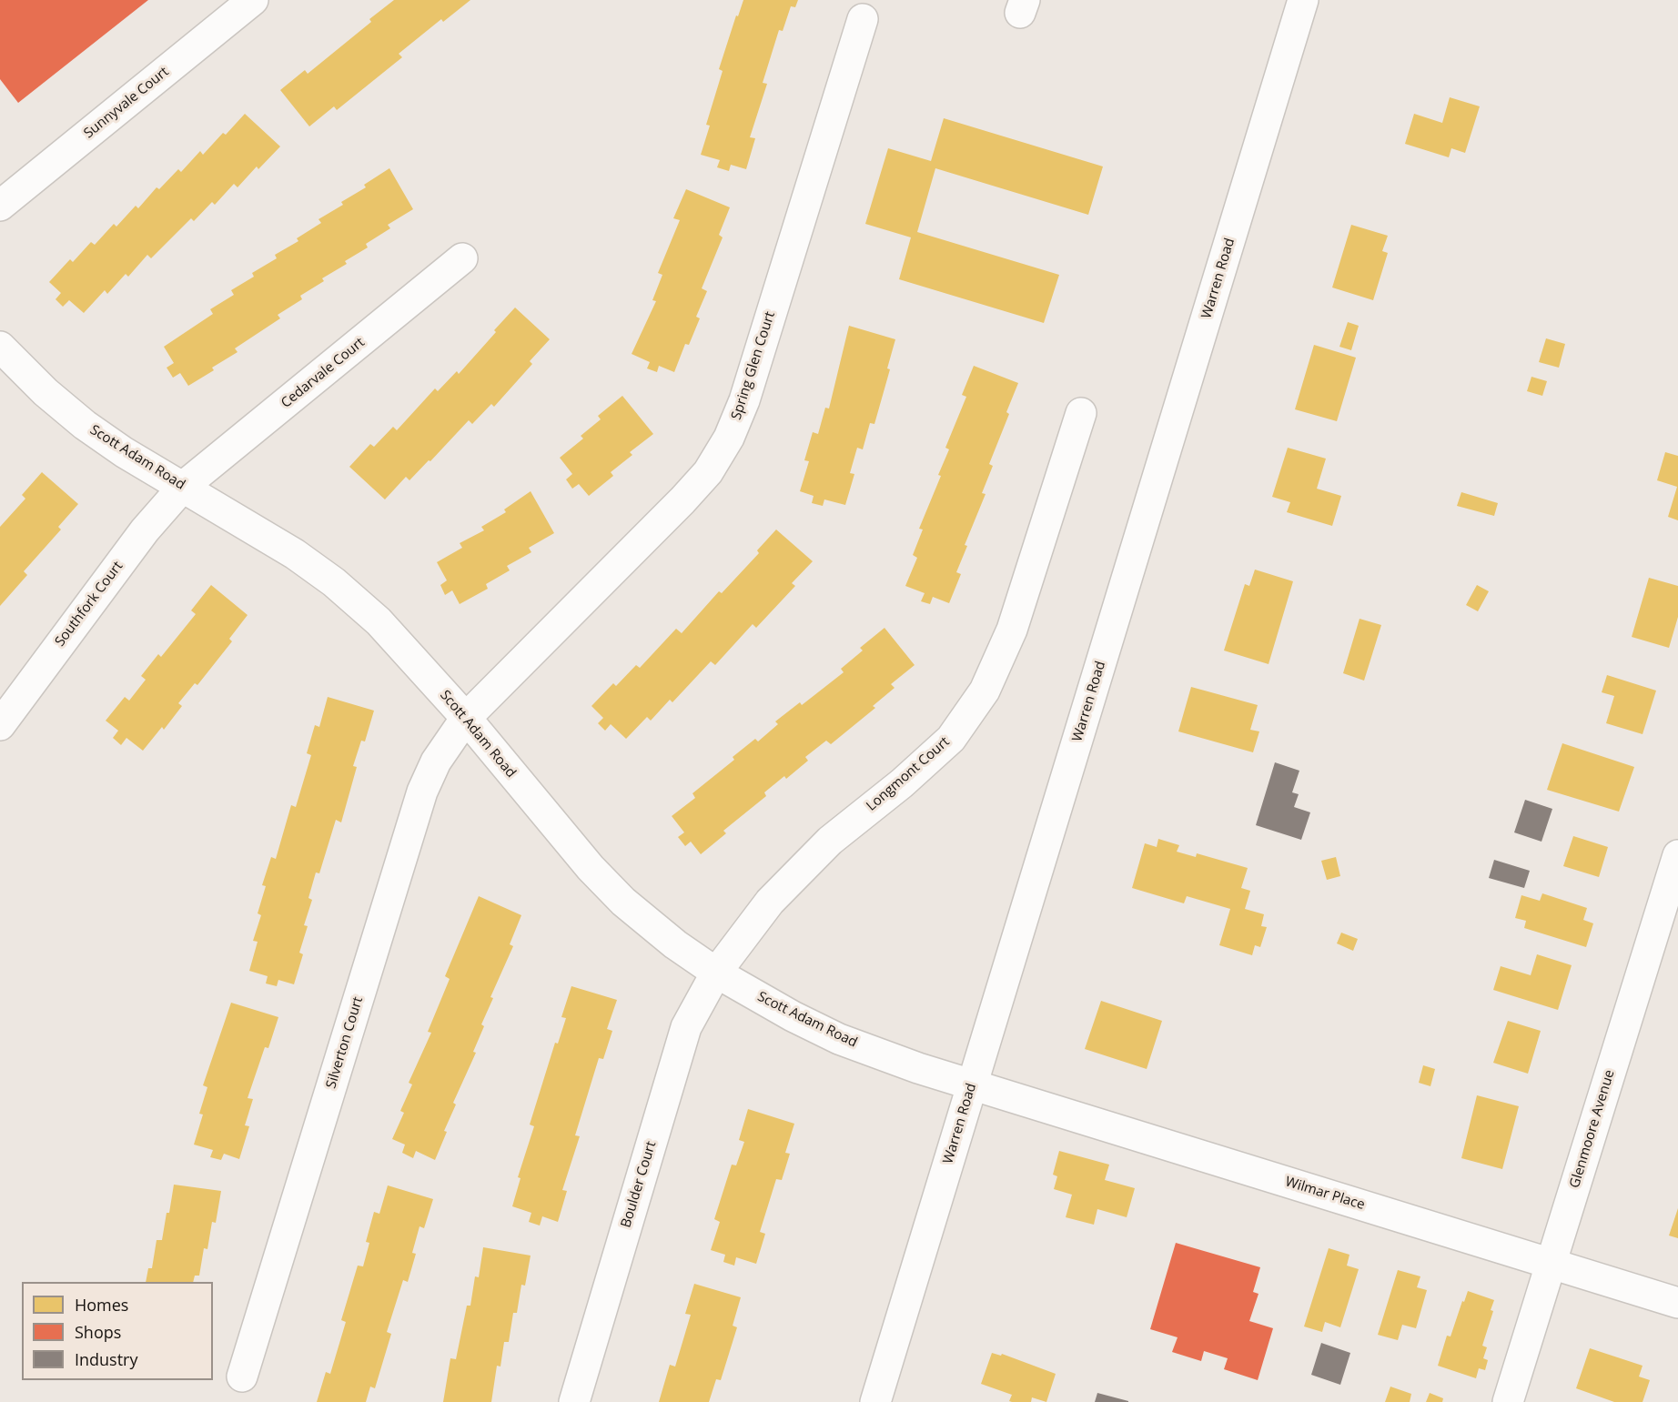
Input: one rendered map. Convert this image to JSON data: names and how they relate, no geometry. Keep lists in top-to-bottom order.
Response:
{
  "streets": {
    "street": [
      "Sunnyvale Court",
      "Warren Road",
      "Spring Glen Court",
      "Cedarvale Court",
      "Scott Adam Road",
      "Southfork Court",
      "Longmont Court",
      "Silverton Court",
      "Glenmoore Avenue",
      "Boulder Court",
      "Wilmar Place"
    ]
  },
  "crossings": [
    ["Warren Road", "Scott Adam Road"],
    ["Warren Road", "Wilmar Place"],
    ["Spring Glen Court", "Scott Adam Road"],
    ["Spring Glen Court", "Silverton Court"],
    ["Cedarvale Court", "Scott Adam Road"],
    ["Cedarvale Court", "Southfork Court"],
    ["Scott Adam Road", "Southfork Court"],
    ["Scott Adam Road", "Longmont Court"],
    ["Scott Adam Road", "Silverton Court"],
    ["Scott Adam Road", "Boulder Court"],
    ["Scott Adam Road", "Wilmar Place"],
    ["Longmont Court", "Boulder Court"],
    ["Glenmoore Avenue", "Wilmar Place"]
  ],
  "legend": ["Homes", "Shops", "Industry"]
}
